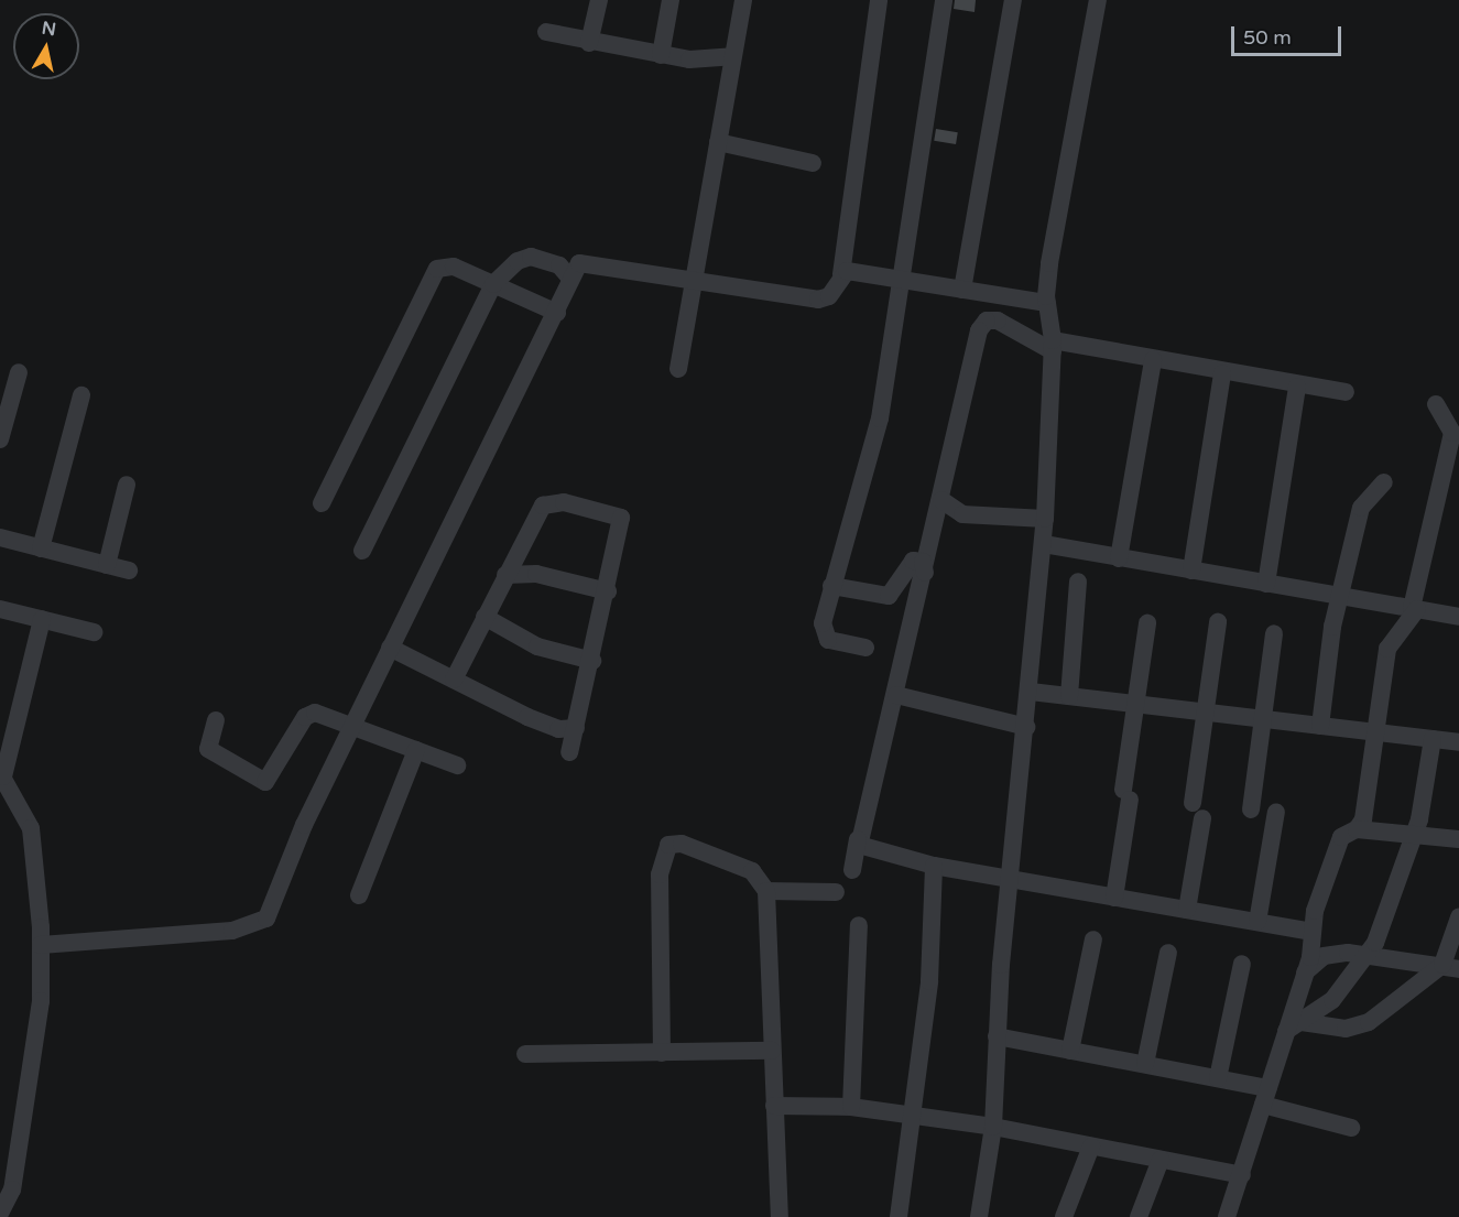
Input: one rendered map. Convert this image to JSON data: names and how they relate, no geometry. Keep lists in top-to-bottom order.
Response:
{
  "scale_bar": "50 m",
  "north": "top"
}
